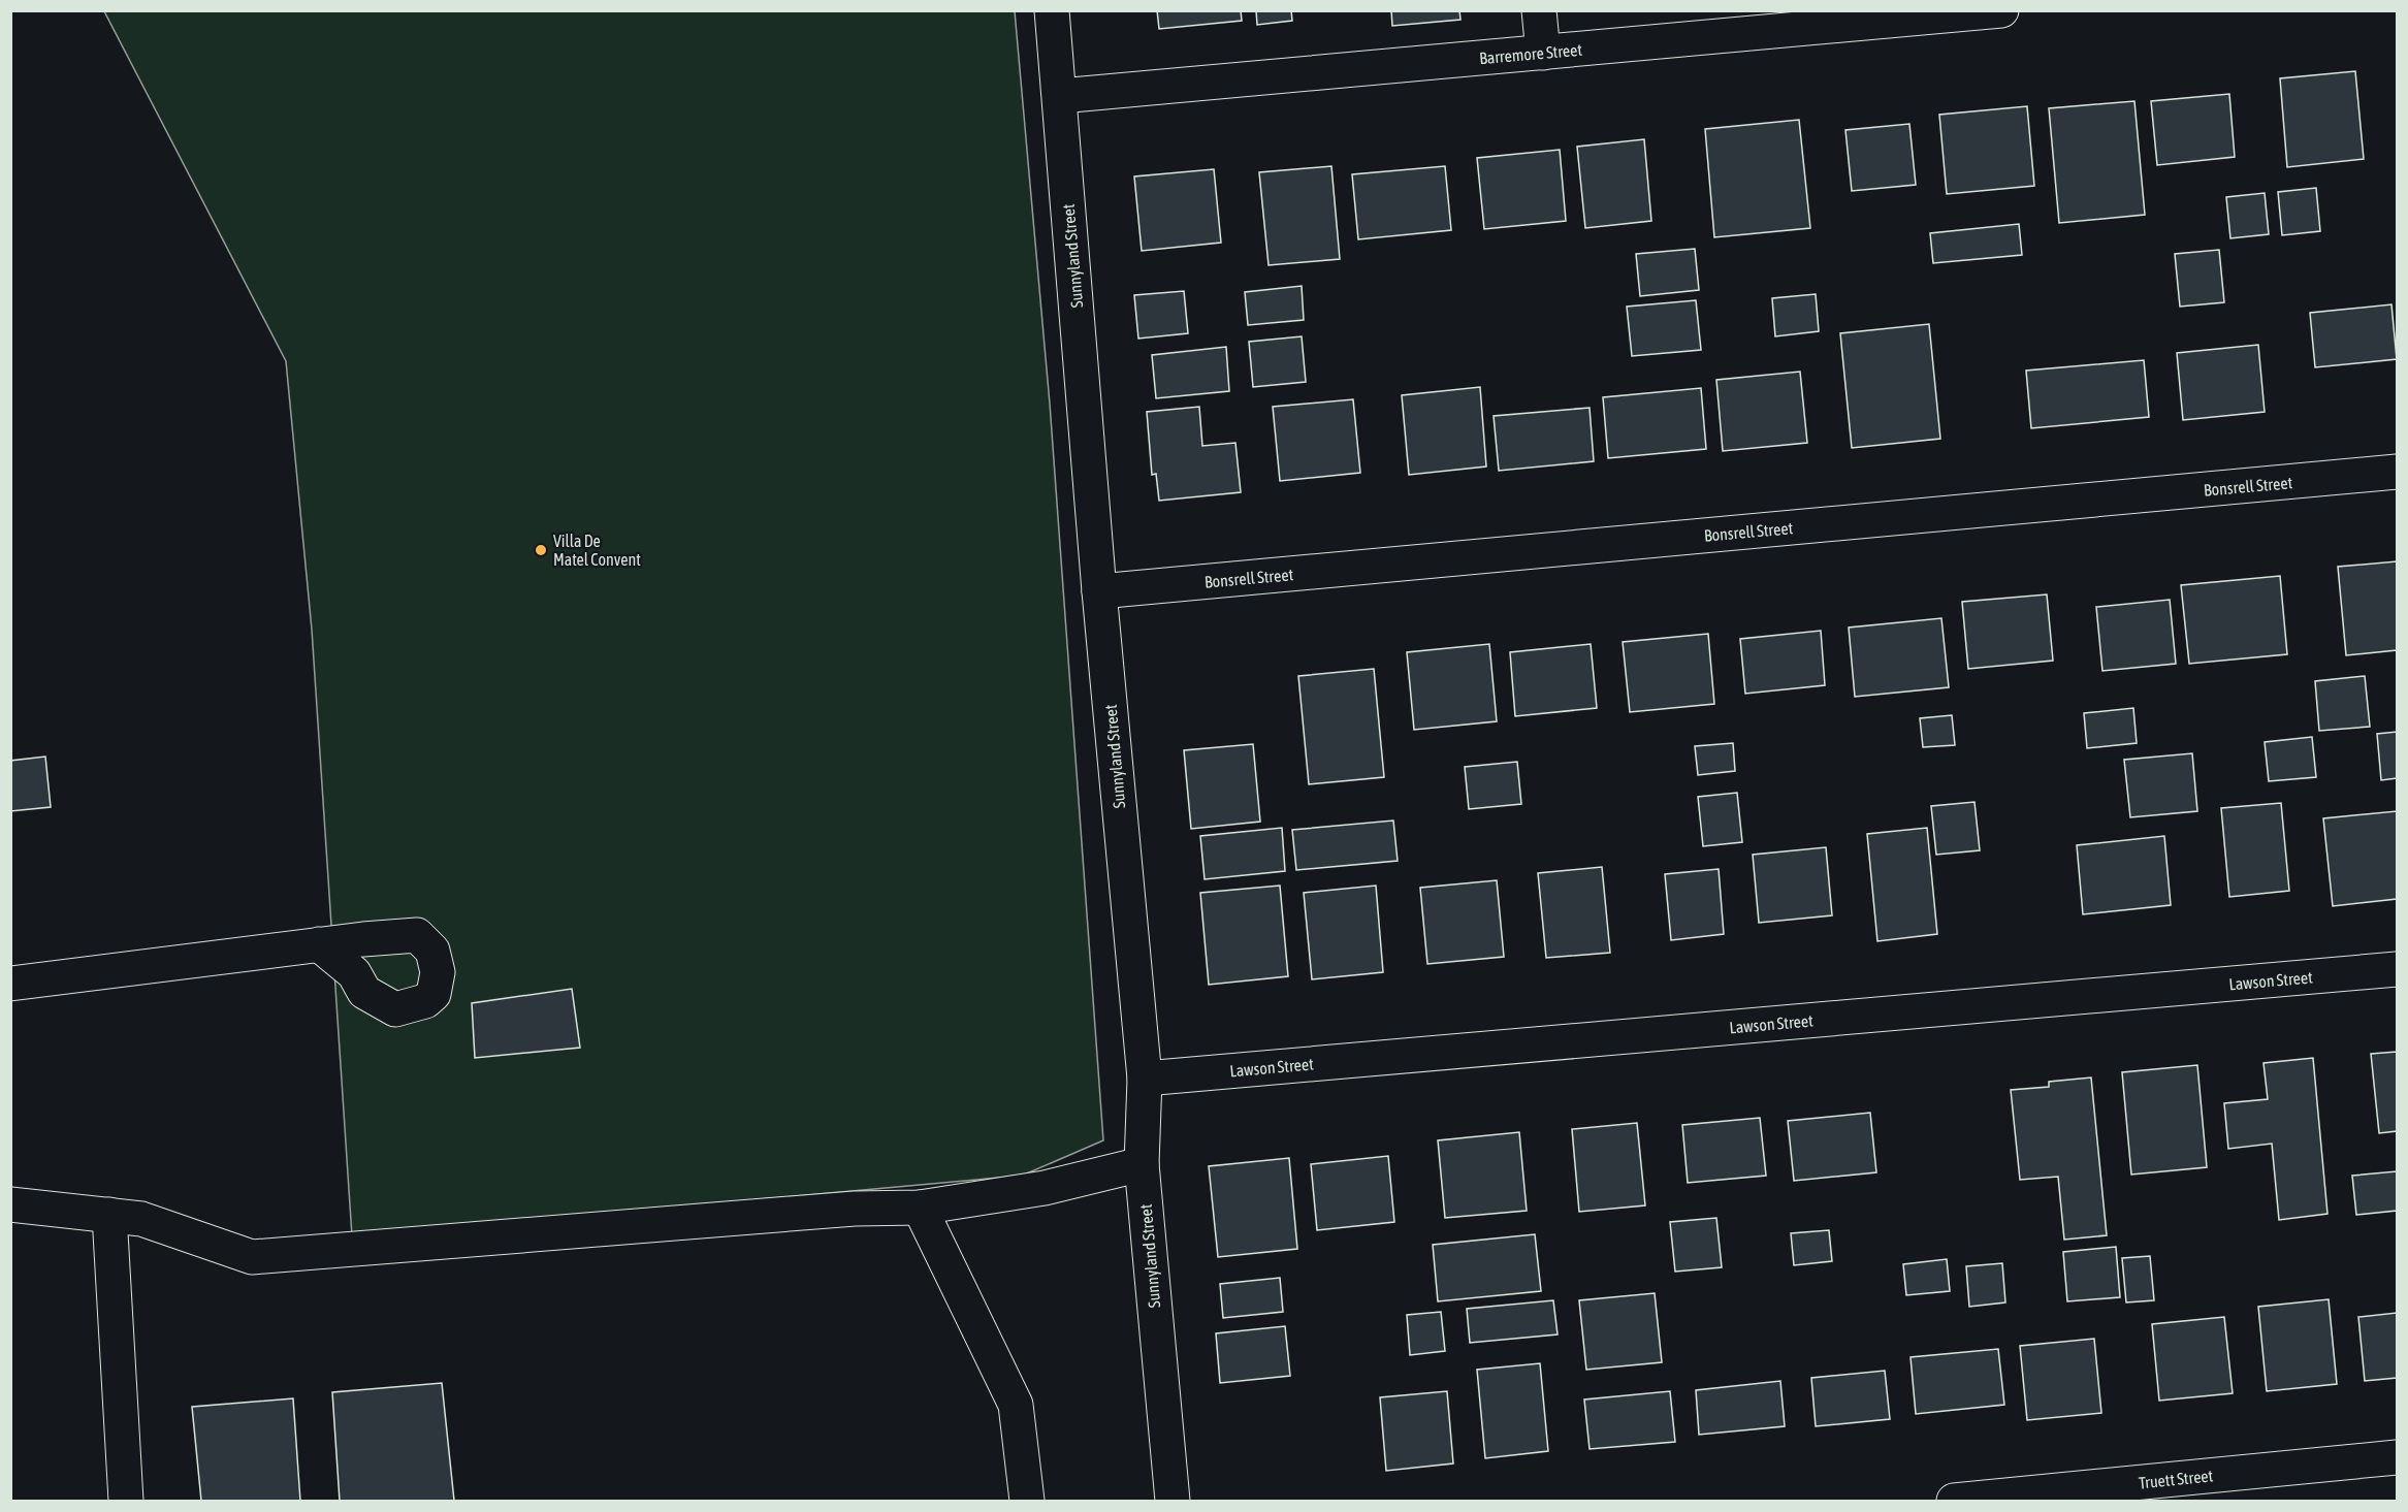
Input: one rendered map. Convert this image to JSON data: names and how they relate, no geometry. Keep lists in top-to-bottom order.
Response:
{
  "streets": {
    "street": [
      "Barremore Street",
      "Sunnyland Street",
      "Bonsrell Street",
      "Lawson Street",
      "Truett Street"
    ]
  },
  "crossings": [
    ["Barremore Street", "Sunnyland Street"],
    ["Sunnyland Street", "Bonsrell Street"],
    ["Sunnyland Street", "Lawson Street"]
  ],
  "places": ["Villa De Matel Convent"]
}
